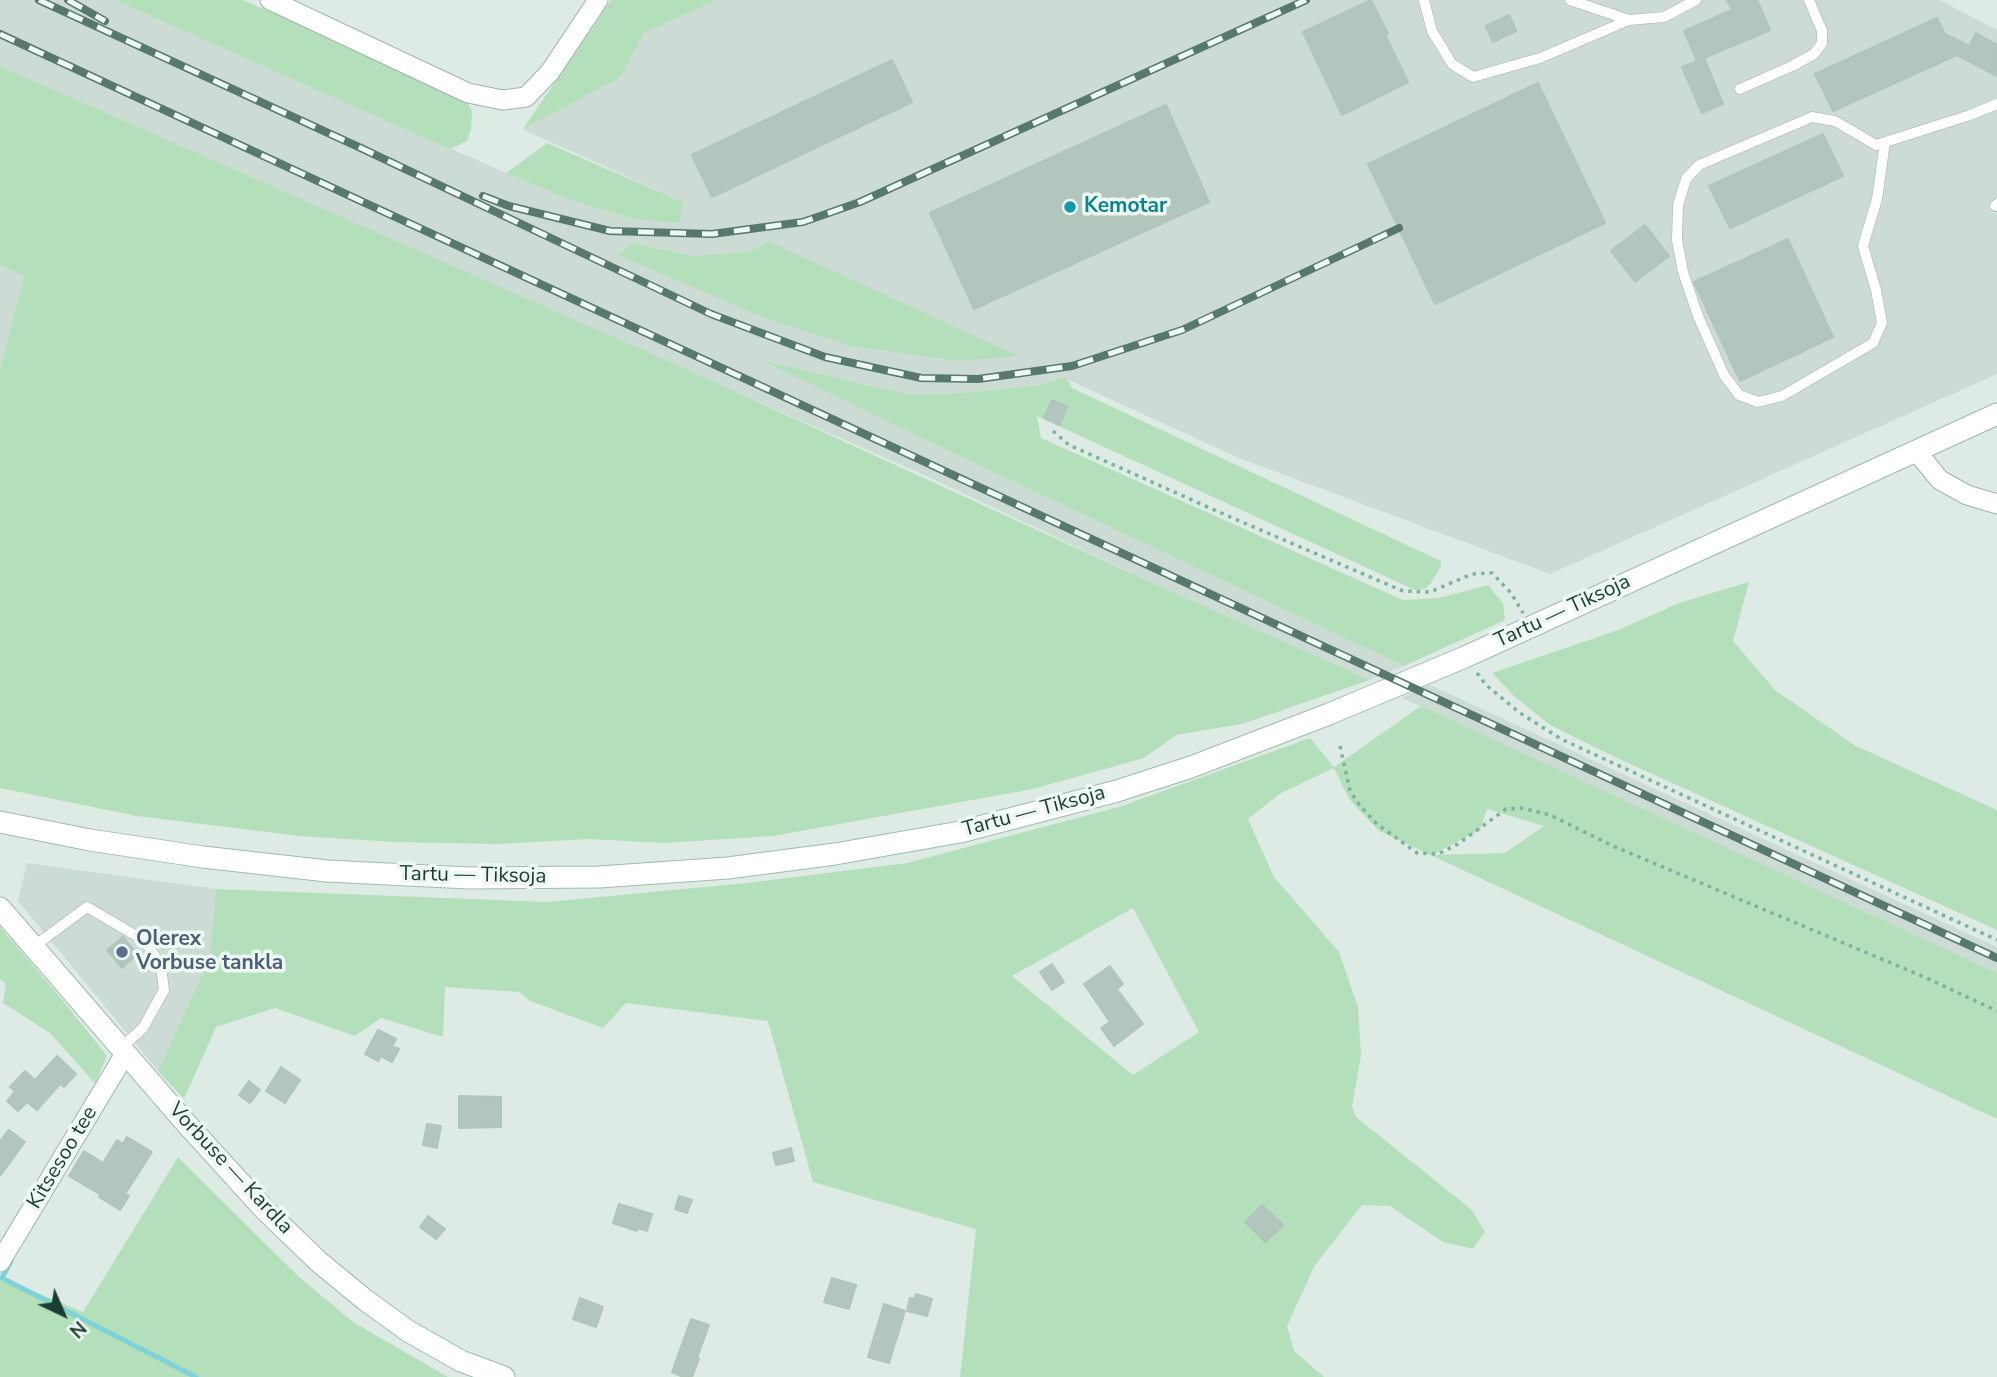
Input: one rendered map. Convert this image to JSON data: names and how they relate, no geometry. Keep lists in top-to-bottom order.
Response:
{
  "streets": {
    "main road": ["Tartu — Tiksoja", "Vorbuse — Kardla"],
    "street": ["Kitsesoo tee"]
  },
  "crossings": [
    ["Kitsesoo tee", "Vorbuse — Kardla"]
  ],
  "places": ["Kemotar", "Olerex Vorbuse tankla"],
  "north": "bottom right"
}
